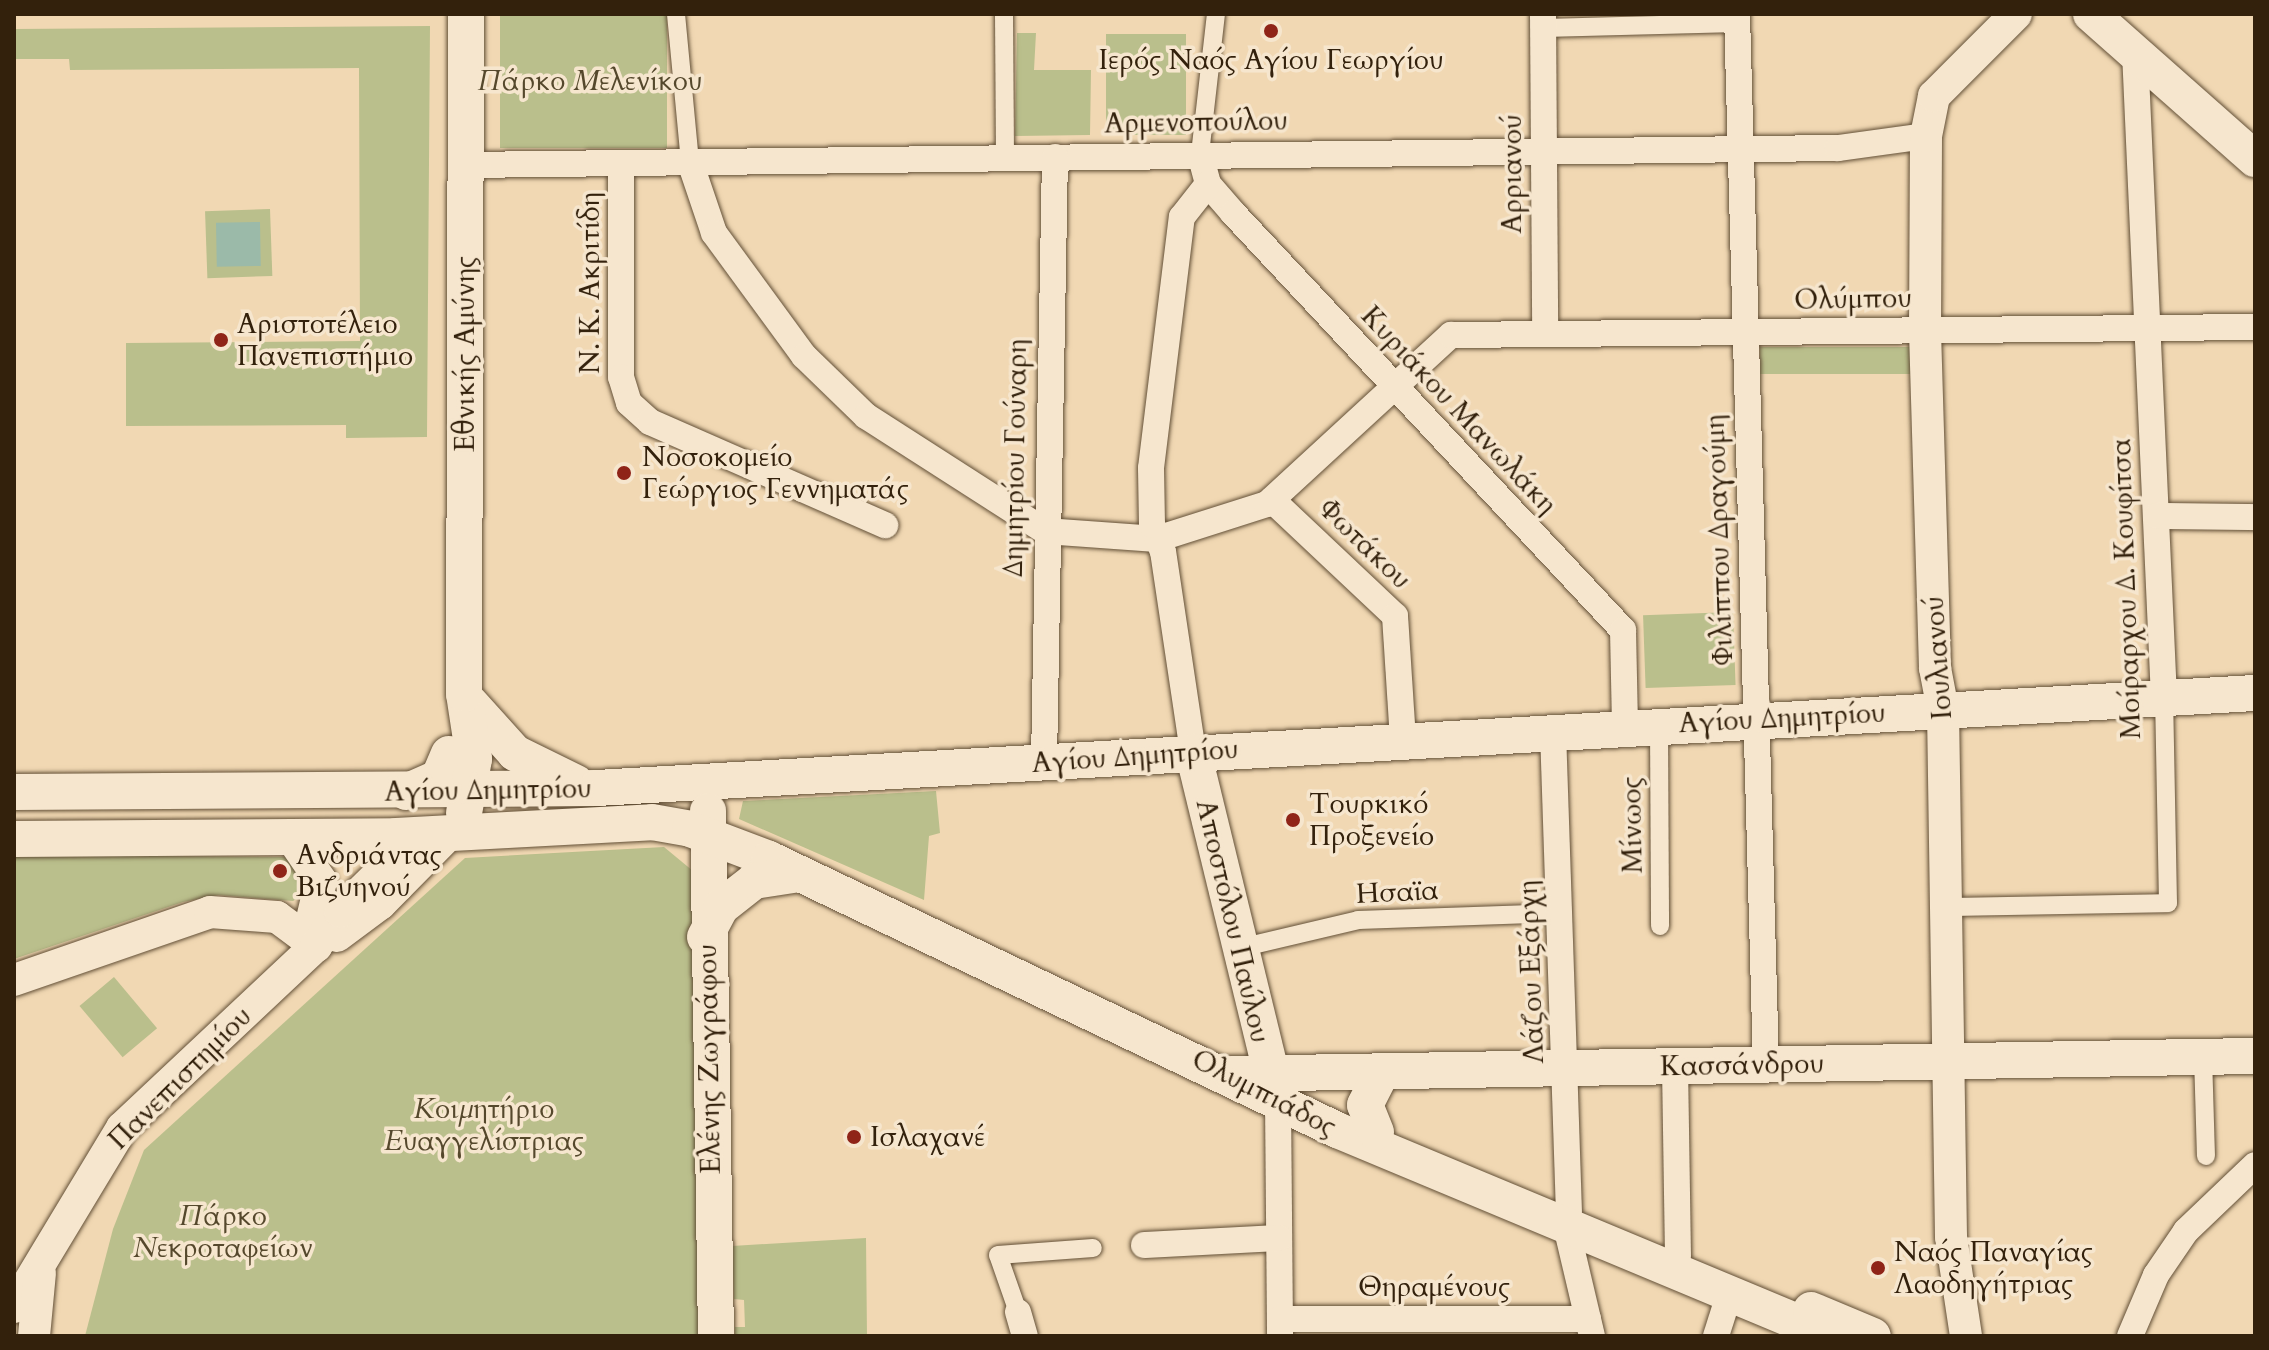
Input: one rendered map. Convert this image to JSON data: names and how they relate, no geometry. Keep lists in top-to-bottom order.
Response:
{
  "streets": {
    "main road": [
      "Εθνικής Αμύνης",
      "Αγίου Δημητρίου",
      "Αποστόλου Παύλου",
      "Ελένης Ζωγράφου",
      "Κασσάνδρου",
      "Ολυμπιάδος"
    ],
    "street": [
      "Αρμενοπούλου",
      "Αρριανού",
      "Ν. Κ. Ακριτίδη",
      "Ολύμπου",
      "Κυριάκου Μανωλάκη",
      "Δημητρίου Γούναρη",
      "Φιλίππου Δραγούμη",
      "Φωτάκου",
      "Μοίραρχου Δ. Κουφίτσα",
      "Ιουλιανού",
      "Μίνωος",
      "Ησαϊα",
      "Λάζου Εξάρχη",
      "Πανεπιστημίου",
      "Θηραμένους"
    ]
  },
  "crossings": [
    ["Αρμενοπούλου", "Αρριανού"],
    ["Αρμενοπούλου", "Ν. Κ. Ακριτίδη"],
    ["Αρμενοπούλου", "Εθνικής Αμύνης"],
    ["Αρμενοπούλου", "Κυριάκου Μανωλάκη"],
    ["Αρμενοπούλου", "Δημητρίου Γούναρη"],
    ["Αρμενοπούλου", "Φιλίππου Δραγούμη"],
    ["Αρμενοπούλου", "Ιουλιανού"],
    ["Αρριανού", "Ολύμπου"],
    ["Ολύμπου", "Κυριάκου Μανωλάκη"],
    ["Ολύμπου", "Φιλίππου Δραγούμη"],
    ["Ολύμπου", "Μοίραρχου Δ. Κουφίτσα"],
    ["Ολύμπου", "Ιουλιανού"],
    ["Εθνικής Αμύνης", "Αγίου Δημητρίου"],
    ["Εθνικής Αμύνης", "Πανεπιστημίου"],
    ["Κυριάκου Μανωλάκη", "Αγίου Δημητρίου"],
    ["Κυριάκου Μανωλάκη", "Μίνωος"],
    ["Κυριάκου Μανωλάκη", "Αποστόλου Παύλου"],
    ["Δημητρίου Γούναρη", "Αγίου Δημητρίου"],
    ["Φιλίππου Δραγούμη", "Αγίου Δημητρίου"],
    ["Φιλίππου Δραγούμη", "Κασσάνδρου"],
    ["Φωτάκου", "Αγίου Δημητρίου"],
    ["Μοίραρχου Δ. Κουφίτσα", "Ιουλιανού"],
    ["Μοίραρχου Δ. Κουφίτσα", "Αγίου Δημητρίου"],
    ["Ιουλιανού", "Αγίου Δημητρίου"],
    ["Ιουλιανού", "Κασσάνδρου"],
    ["Αγίου Δημητρίου", "Μίνωος"],
    ["Αγίου Δημητρίου", "Αποστόλου Παύλου"],
    ["Αγίου Δημητρίου", "Λάζου Εξάρχη"],
    ["Αγίου Δημητρίου", "Ελένης Ζωγράφου"],
    ["Αγίου Δημητρίου", "Πανεπιστημίου"],
    ["Αγίου Δημητρίου", "Ολυμπιάδος"],
    ["Ησαϊα", "Αποστόλου Παύλου"],
    ["Ησαϊα", "Λάζου Εξάρχη"],
    ["Αποστόλου Παύλου", "Κασσάνδρου"],
    ["Αποστόλου Παύλου", "Ολυμπιάδος"],
    ["Αποστόλου Παύλου", "Θηραμένους"],
    ["Λάζου Εξάρχη", "Κασσάνδρου"],
    ["Λάζου Εξάρχη", "Ολυμπιάδος"],
    ["Λάζου Εξάρχη", "Θηραμένους"],
    ["Ελένης Ζωγράφου", "Ολυμπιάδος"],
    ["Κασσάνδρου", "Ολυμπιάδος"]
  ],
  "parks": ["Πάρκο Μελενίκου", "Κοιμητήριο Ευαγγελίστριας", "Πάρκο Νεκροταφείων"],
  "places": [
    "Ιερός Ναός Αγίου Γεωργίου",
    "Αριστοτέλειο Πανεπιστήμιο",
    "Νοσοκομείο Γεώργιος Γεννηματάς",
    "Τουρκικό Προξενείο",
    "Ανδριάντας Βιζυηνού",
    "Ισλαχανέ",
    "Ναός Παναγίας Λαοδηγήτριας"
  ]
}
